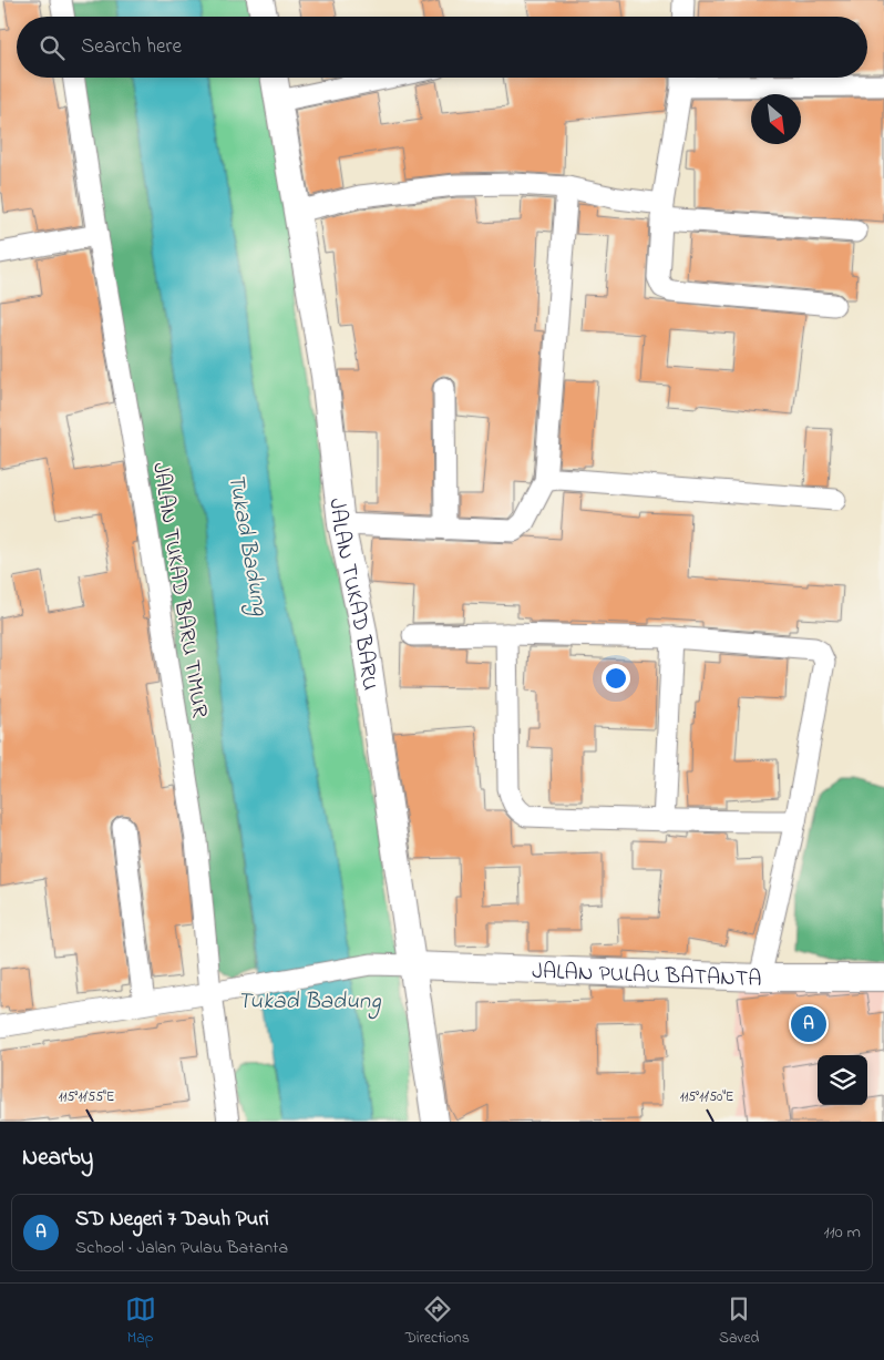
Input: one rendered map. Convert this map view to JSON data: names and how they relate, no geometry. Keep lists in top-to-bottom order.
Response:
{
  "streets": {
    "street": ["JALAN TUKAD BARU TIMUR", "JALAN TUKAD BARU", "JALAN PULAU BATANTA"]
  },
  "crossings": [
    ["JALAN TUKAD BARU", "JALAN PULAU BATANTA"]
  ],
  "water": ["Tukad Badung"],
  "north": "bottom right",
  "page": {
    "search": "Search here",
    "pins": "A",
    "heading": "Nearby",
    "list": [
      {
        "mark": "A",
        "name": "SD Negeri 7 Dauh Puri",
        "note": "School · Jalan Pulau Batanta",
        "value": "110 m"
      }
    ],
    "nav": ["Map", "Directions", "Saved"]
  },
  "coordinates": ["115°11'55\"E", "115°11'50\"E"]
}
